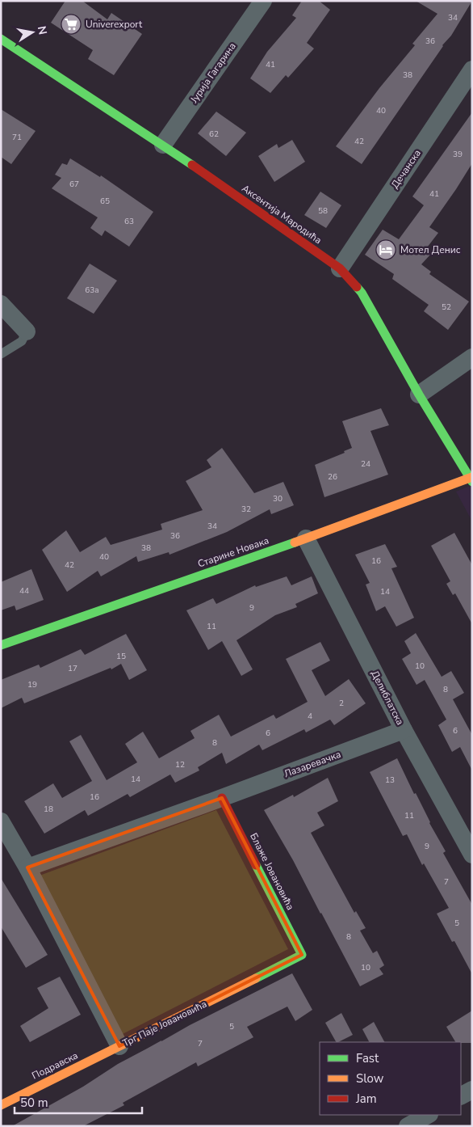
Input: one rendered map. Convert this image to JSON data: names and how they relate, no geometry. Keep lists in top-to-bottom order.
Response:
{
  "streets": {
    "street": [
      "Јурија Гагарина",
      "Дечанска",
      "Аксентија Мародића",
      "Старине Новака",
      "Делиблатска",
      "Лазаревачка",
      "Блаже Јовановића",
      "Трг Паје Јовановића",
      "Подравска"
    ]
  },
  "crossings": [
    ["Јурија Гагарина", "Аксентија Мародића"],
    ["Дечанска", "Аксентија Мародића"],
    ["Аксентија Мародића", "Старине Новака"],
    ["Старине Новака", "Делиблатска"],
    ["Делиблатска", "Лазаревачка"],
    ["Лазаревачка", "Блаже Јовановића"],
    ["Блаже Јовановића", "Трг Паје Јовановића"],
    ["Трг Паје Јовановића", "Подравска"]
  ],
  "places": {
    "supermarket": ["Univerexport"],
    "hotel": ["Мотел Денис"]
  },
  "house_numbers": [
    "34",
    "36",
    "41",
    "38",
    "40",
    "62",
    "71",
    "42",
    "39",
    "67",
    "41",
    "65",
    "58",
    "63",
    "63a",
    "52",
    "24",
    "26",
    "30",
    "32",
    "34",
    "36",
    "38",
    "40",
    "16",
    "42",
    "44",
    "14",
    "9",
    "11",
    "15",
    "10",
    "17",
    "19",
    "8",
    "2",
    "4",
    "6",
    "6",
    "8",
    "12",
    "14",
    "13",
    "16",
    "18",
    "11",
    "9",
    "7",
    "5",
    "8",
    "10",
    "5",
    "7"
  ],
  "legend": ["Fast", "Slow", "Jam"],
  "scale_bar": "50 m",
  "north": "right"
}
